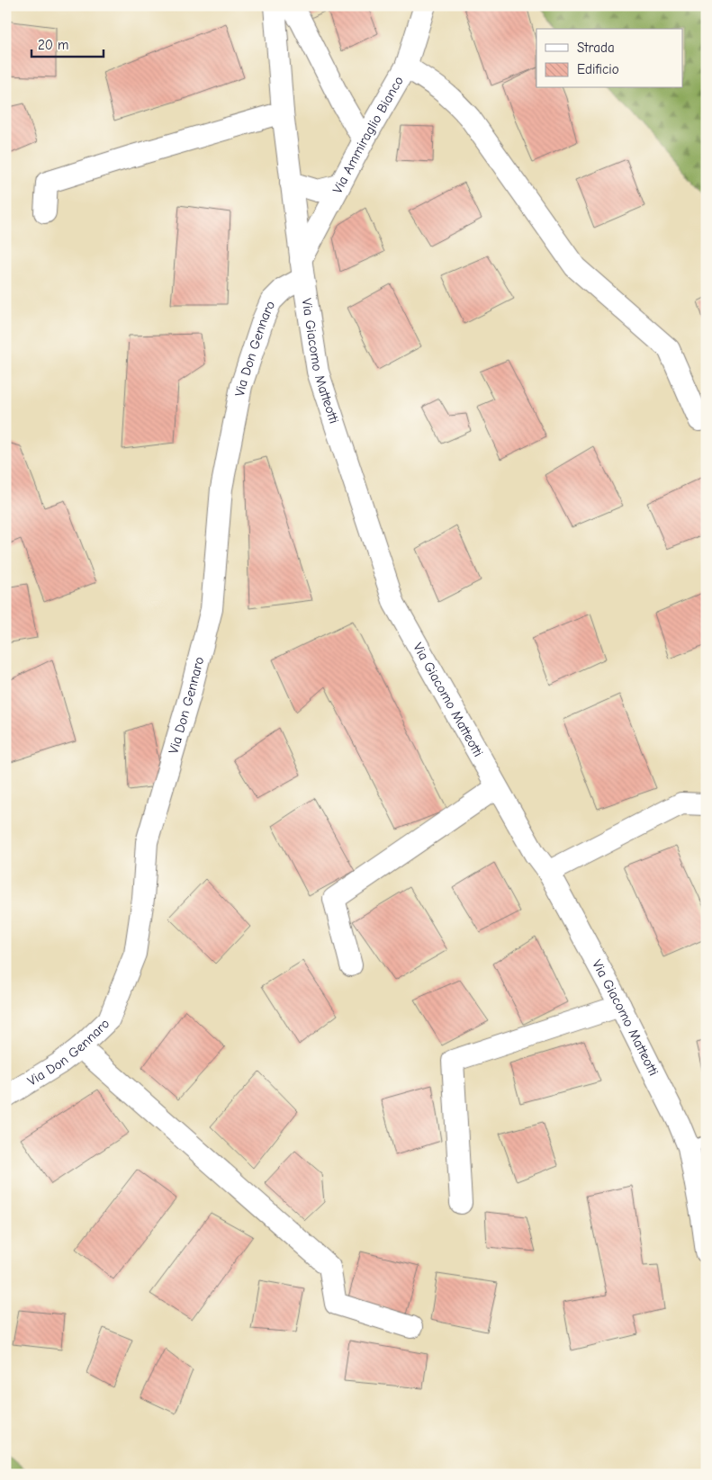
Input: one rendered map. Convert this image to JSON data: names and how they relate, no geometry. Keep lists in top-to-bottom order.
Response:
{
  "streets": {
    "street": ["Via Ammiraglio Bianco", "Via Don Gennaro", "Via Giacomo Matteotti"]
  },
  "crossings": [
    ["Via Ammiraglio Bianco", "Via Don Gennaro"],
    ["Via Ammiraglio Bianco", "Via Giacomo Matteotti"],
    ["Via Don Gennaro", "Via Giacomo Matteotti"]
  ],
  "legend": ["Strada", "Edificio"],
  "scale_bar": "20 m"
}
